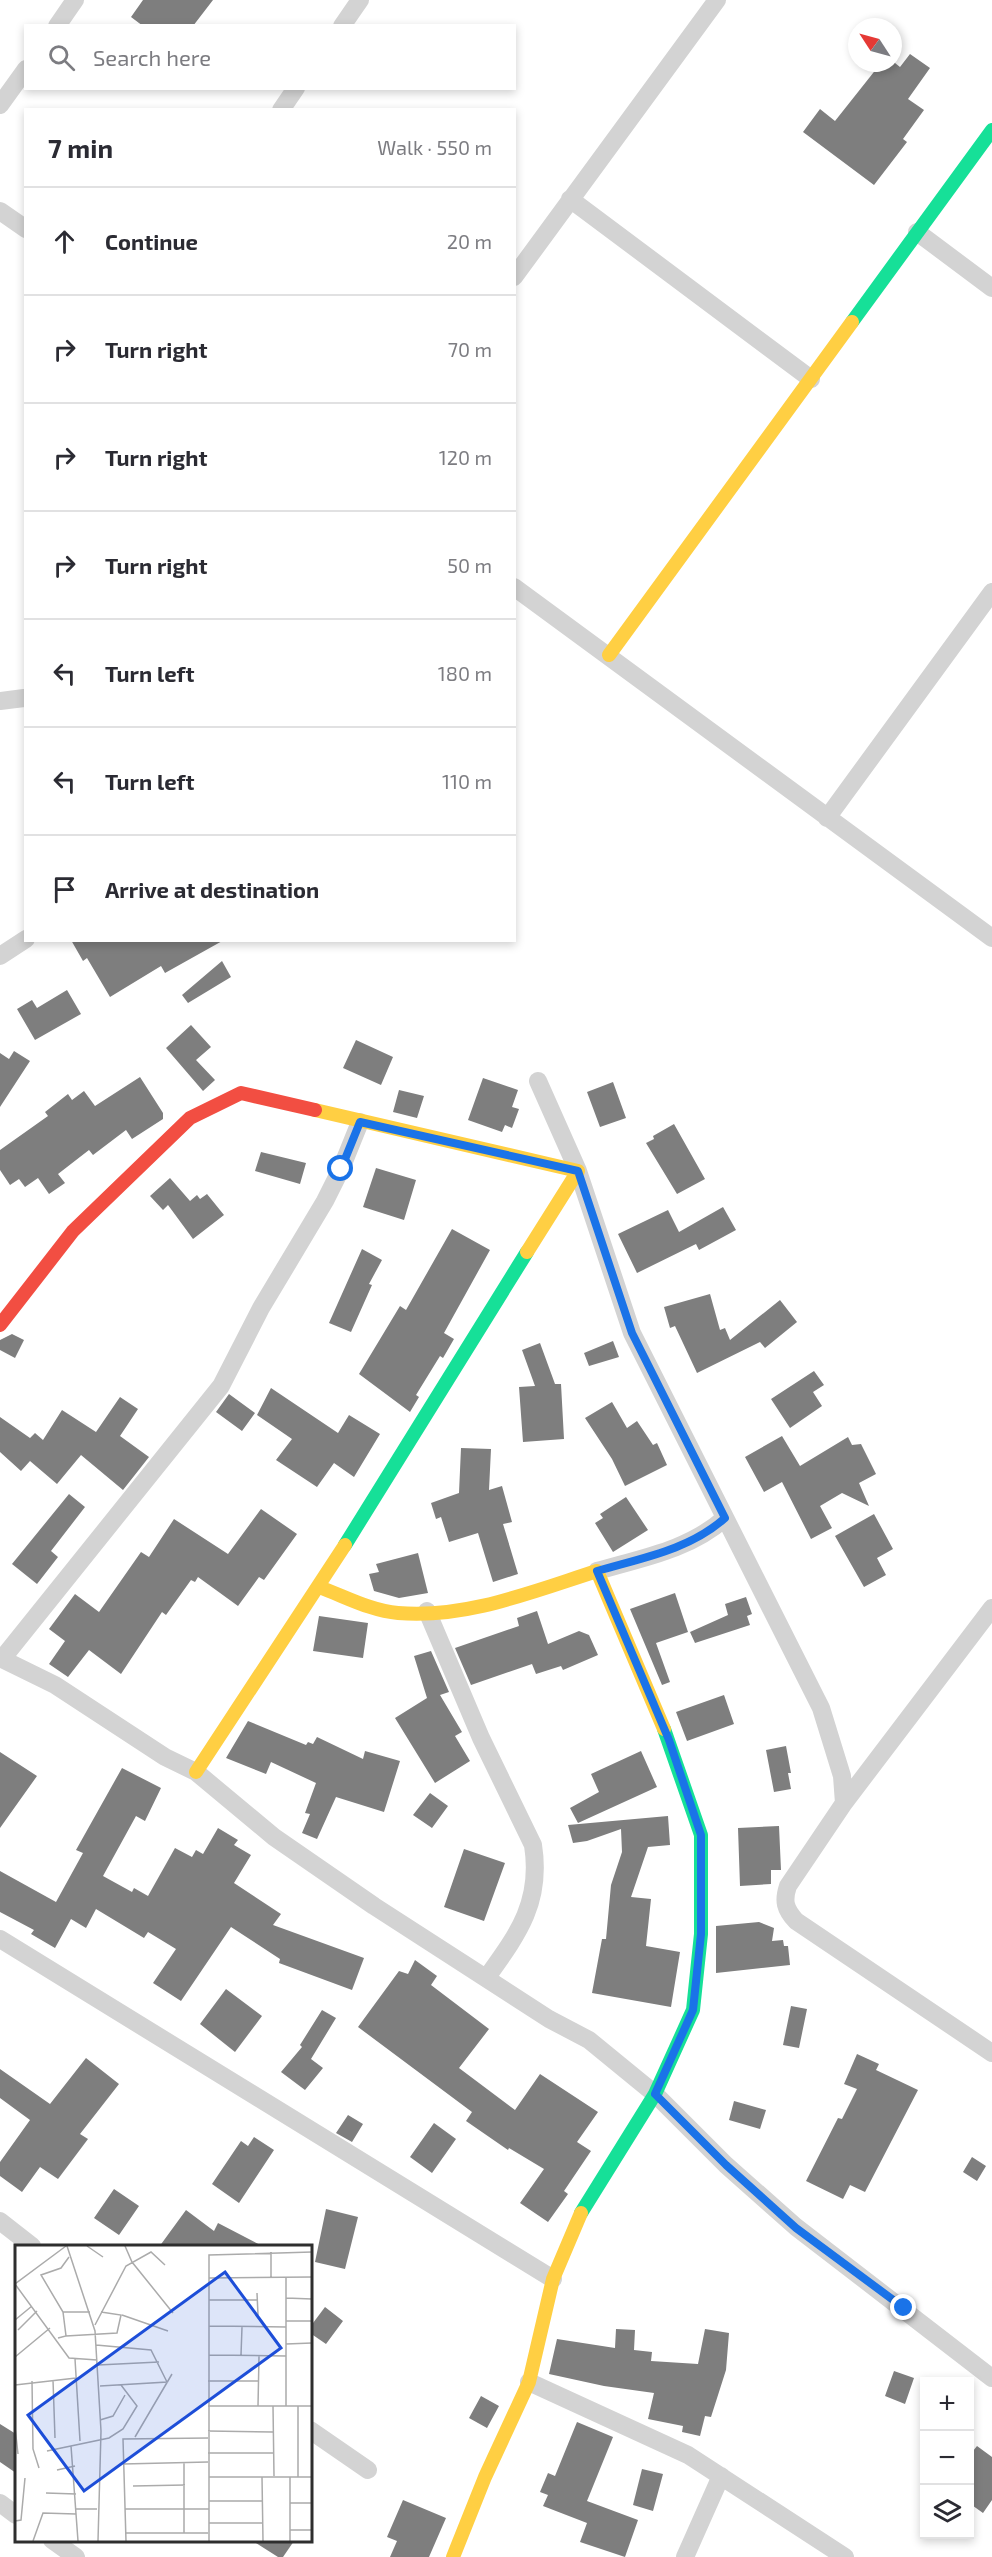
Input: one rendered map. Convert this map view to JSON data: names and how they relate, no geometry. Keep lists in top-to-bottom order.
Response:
{
  "north": "top left",
  "page": {
    "search": "Search here",
    "heading": ["7 min", "Walk · 550 m"],
    "list": [
      ["Continue", "20 m"],
      ["Turn right", "70 m"],
      ["Turn right", "120 m"],
      ["Turn right", "50 m"],
      ["Turn left", "180 m"],
      ["Turn left", "110 m"],
      "Arrive at destination"
    ],
    "map_buttons": ["+", "−"]
  }
}
